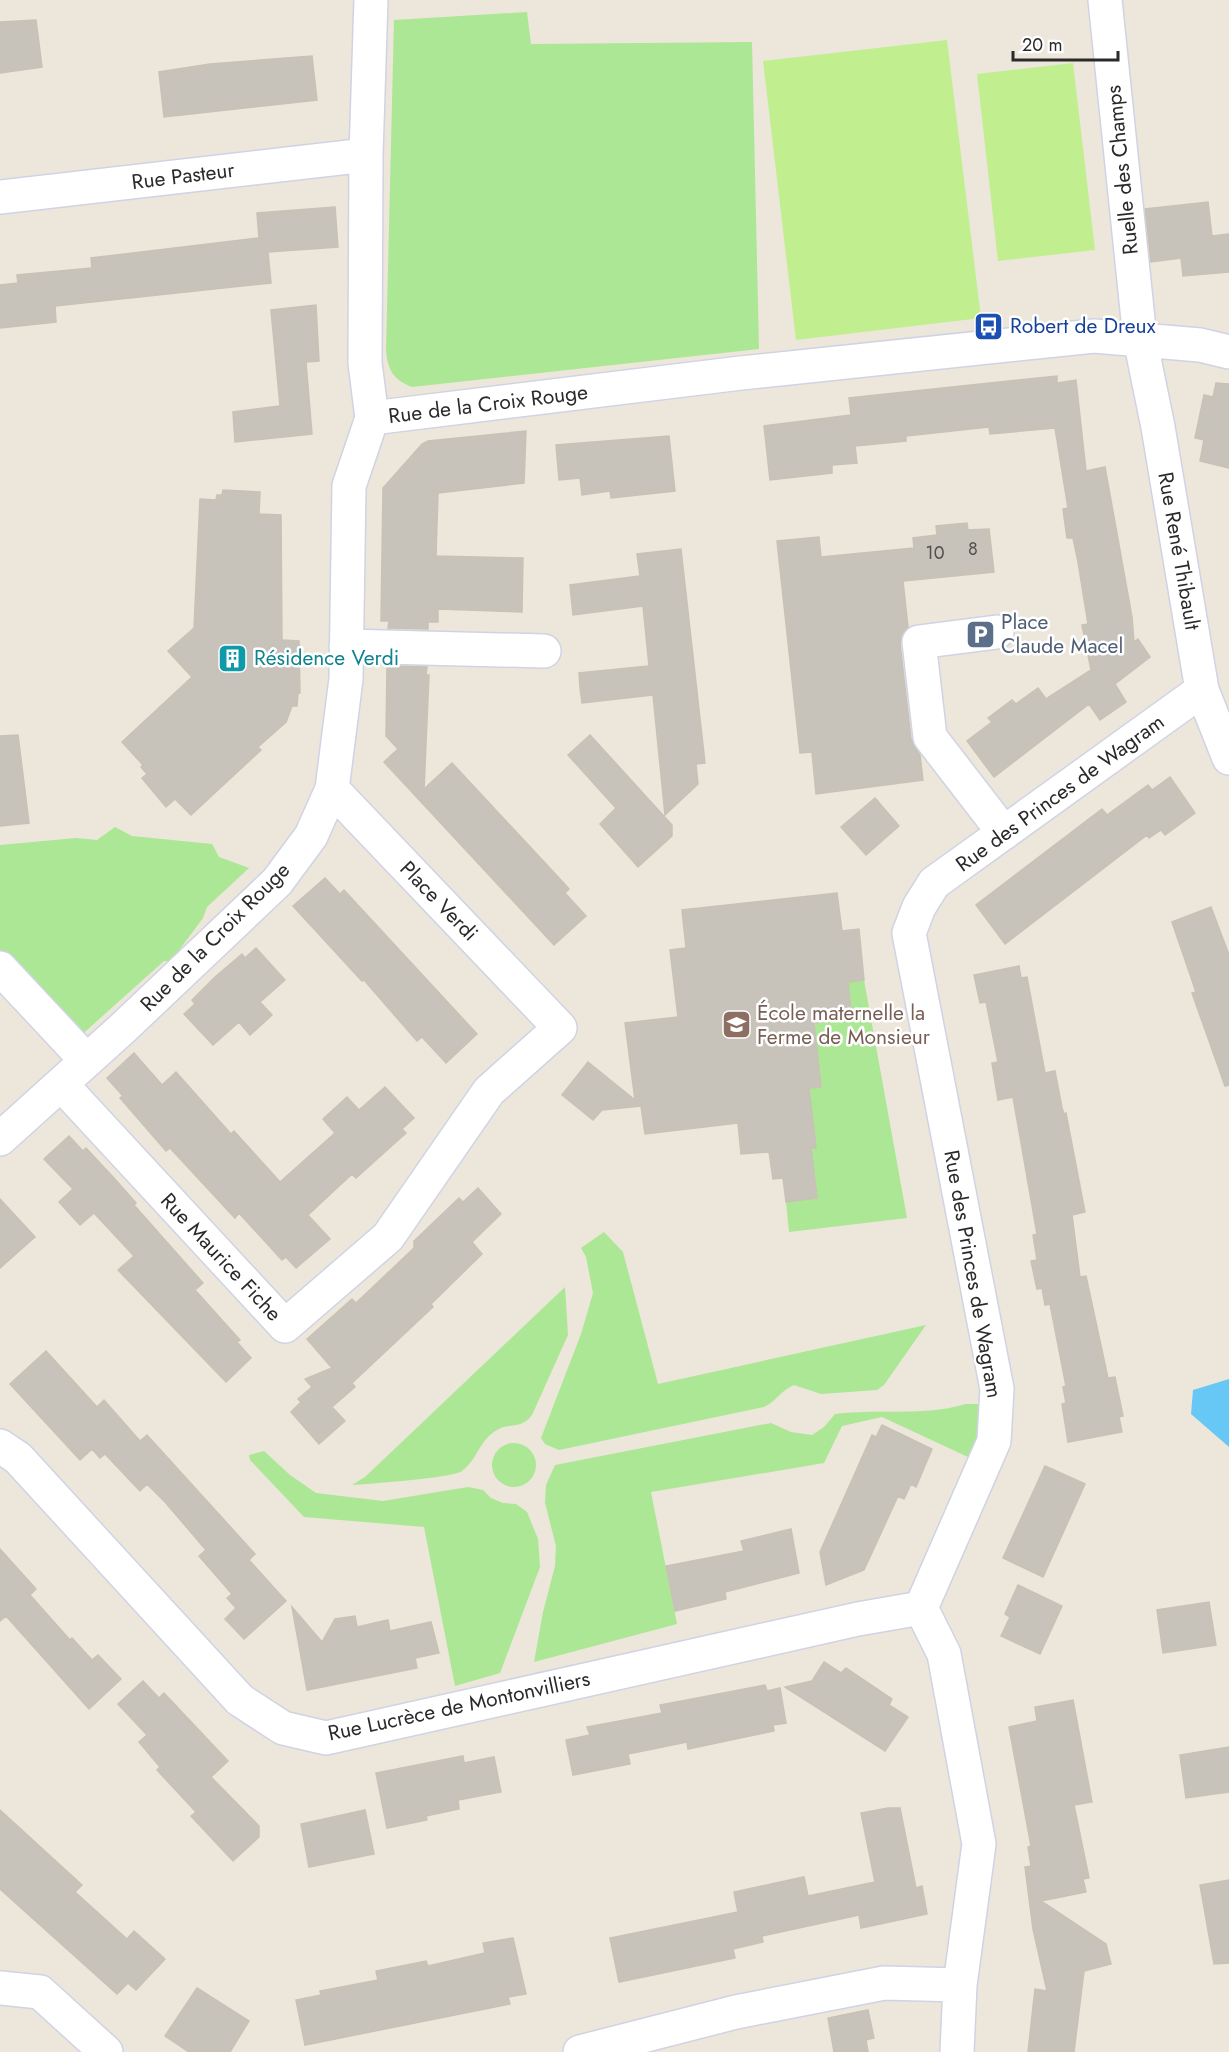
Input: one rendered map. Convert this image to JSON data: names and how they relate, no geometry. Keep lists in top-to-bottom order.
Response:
{
  "streets": {
    "street": [
      "Ruelle des Champs",
      "Rue Pasteur",
      "Rue de la Croix Rouge",
      "Rue René Thibault",
      "Rue des Princes de Wagram",
      "Place Verdi",
      "Rue Maurice Fiche",
      "Rue Lucrèce de Montonvilliers"
    ]
  },
  "crossings": [
    ["Ruelle des Champs", "Rue de la Croix Rouge"],
    ["Ruelle des Champs", "Rue René Thibault"],
    ["Rue de la Croix Rouge", "Rue René Thibault"],
    ["Rue de la Croix Rouge", "Place Verdi"],
    ["Rue de la Croix Rouge", "Rue Maurice Fiche"],
    ["Rue René Thibault", "Rue des Princes de Wagram"],
    ["Rue des Princes de Wagram", "Rue Lucrèce de Montonvilliers"],
    ["Place Verdi", "Rue Maurice Fiche"]
  ],
  "places": {
    "bus stop": ["Robert de Dreux"],
    "parking": ["Place Claude Macel"],
    "building": ["Résidence Verdi"],
    "school or university": ["École maternelle la Ferme de Monsieur"]
  },
  "house_numbers": ["8", "10"],
  "scale_bar": "20 m"
}
